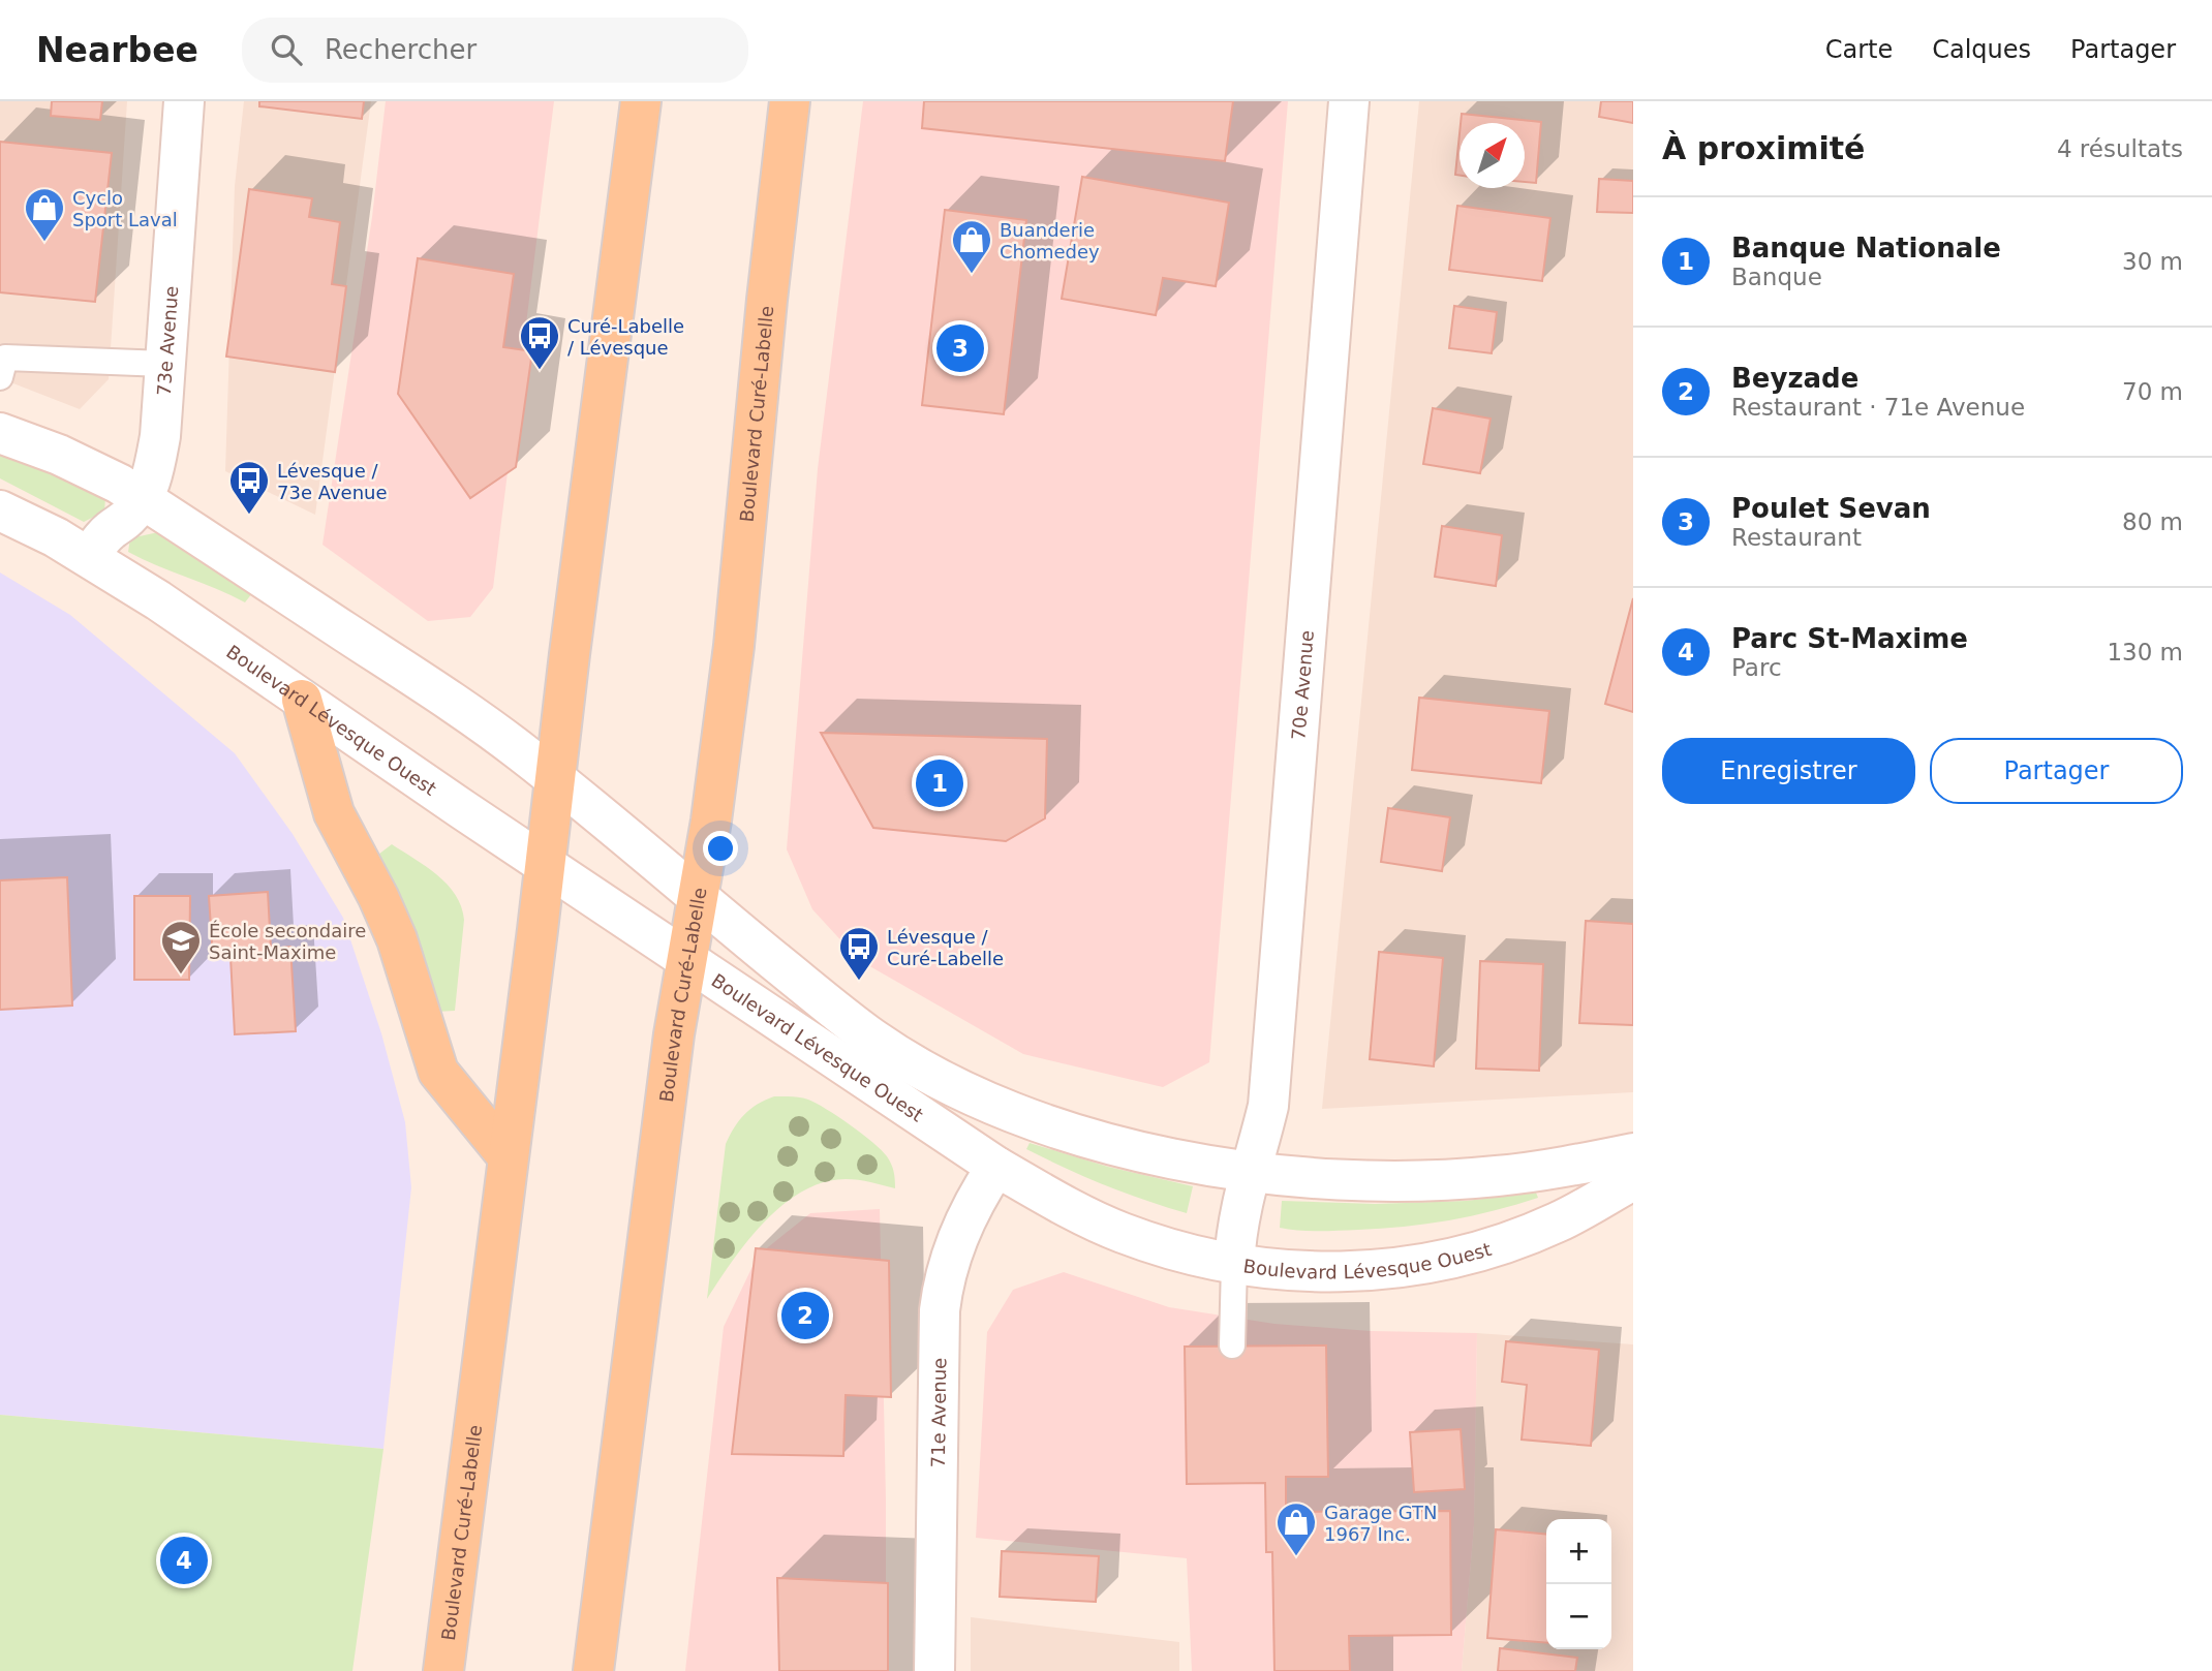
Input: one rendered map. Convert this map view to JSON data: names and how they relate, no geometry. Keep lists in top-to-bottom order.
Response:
{
  "streets": {
    "main road": ["Boulevard Curé-Labelle"],
    "street": [
      "73e Avenue",
      "70e Avenue",
      "Boulevard Lévesque Ouest",
      "71e Avenue"
    ]
  },
  "crossings": [
    ["73e Avenue", "Boulevard Lévesque Ouest"],
    ["Boulevard Curé-Labelle", "Boulevard Lévesque Ouest"],
    ["70e Avenue", "Boulevard Lévesque Ouest"],
    ["Boulevard Lévesque Ouest", "71e Avenue"]
  ],
  "places": {
    "shop": ["Cyclo Sport Laval", "Buanderie Chomedey", "Garage GTN 1967 Inc."],
    "bus stop": ["Curé-Labelle / Lévesque", "Lévesque / 73e Avenue", "Lévesque / Curé-Labelle"],
    "school or university": ["École secondaire Saint-Maxime"]
  },
  "north": "top right",
  "page": {
    "header": "Nearbee",
    "search": "Rechercher",
    "nav": ["Carte", "Calques", "Partager"],
    "heading": ["À proximité", "4 résultats"],
    "list": [
      {
        "mark": "1",
        "name": "Banque Nationale",
        "note": "Banque",
        "value": "30 m"
      },
      {
        "mark": "2",
        "name": "Beyzade",
        "note": "Restaurant · 71e Avenue",
        "value": "70 m"
      },
      {
        "mark": "3",
        "name": "Poulet Sevan",
        "note": "Restaurant",
        "value": "80 m"
      },
      {
        "mark": "4",
        "name": "Parc St-Maxime",
        "note": "Parc",
        "value": "130 m"
      }
    ],
    "pins": [
      "3",
      "1",
      "2",
      "4"
    ],
    "buttons": ["Enregistrer", "Partager"],
    "map_buttons": ["+", "−"]
  }
}
